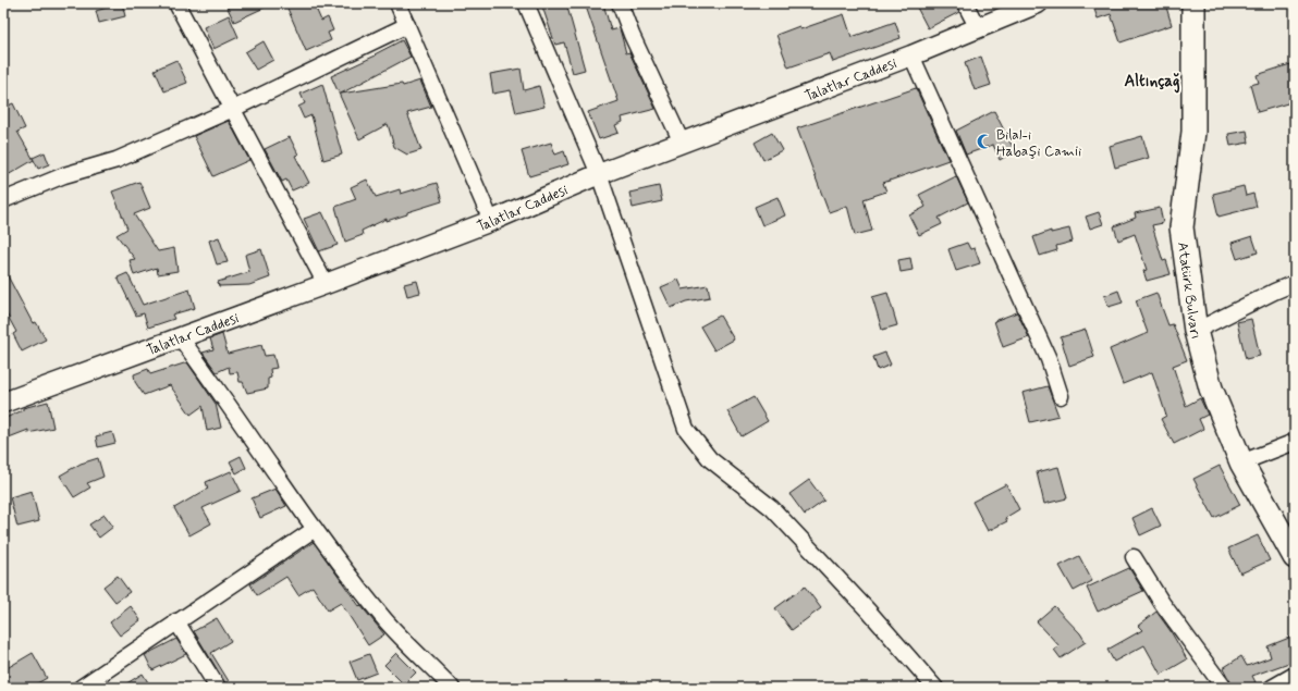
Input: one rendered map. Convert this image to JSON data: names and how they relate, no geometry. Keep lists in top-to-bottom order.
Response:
{
  "streets": {
    "main road": ["Atatürk Bulvarı"],
    "street": ["Talatlar Caddesi"]
  },
  "districts": ["Altınçağ"],
  "places": {
    "mosque": ["Bilal-i Habaşi Camii"]
  }
}
